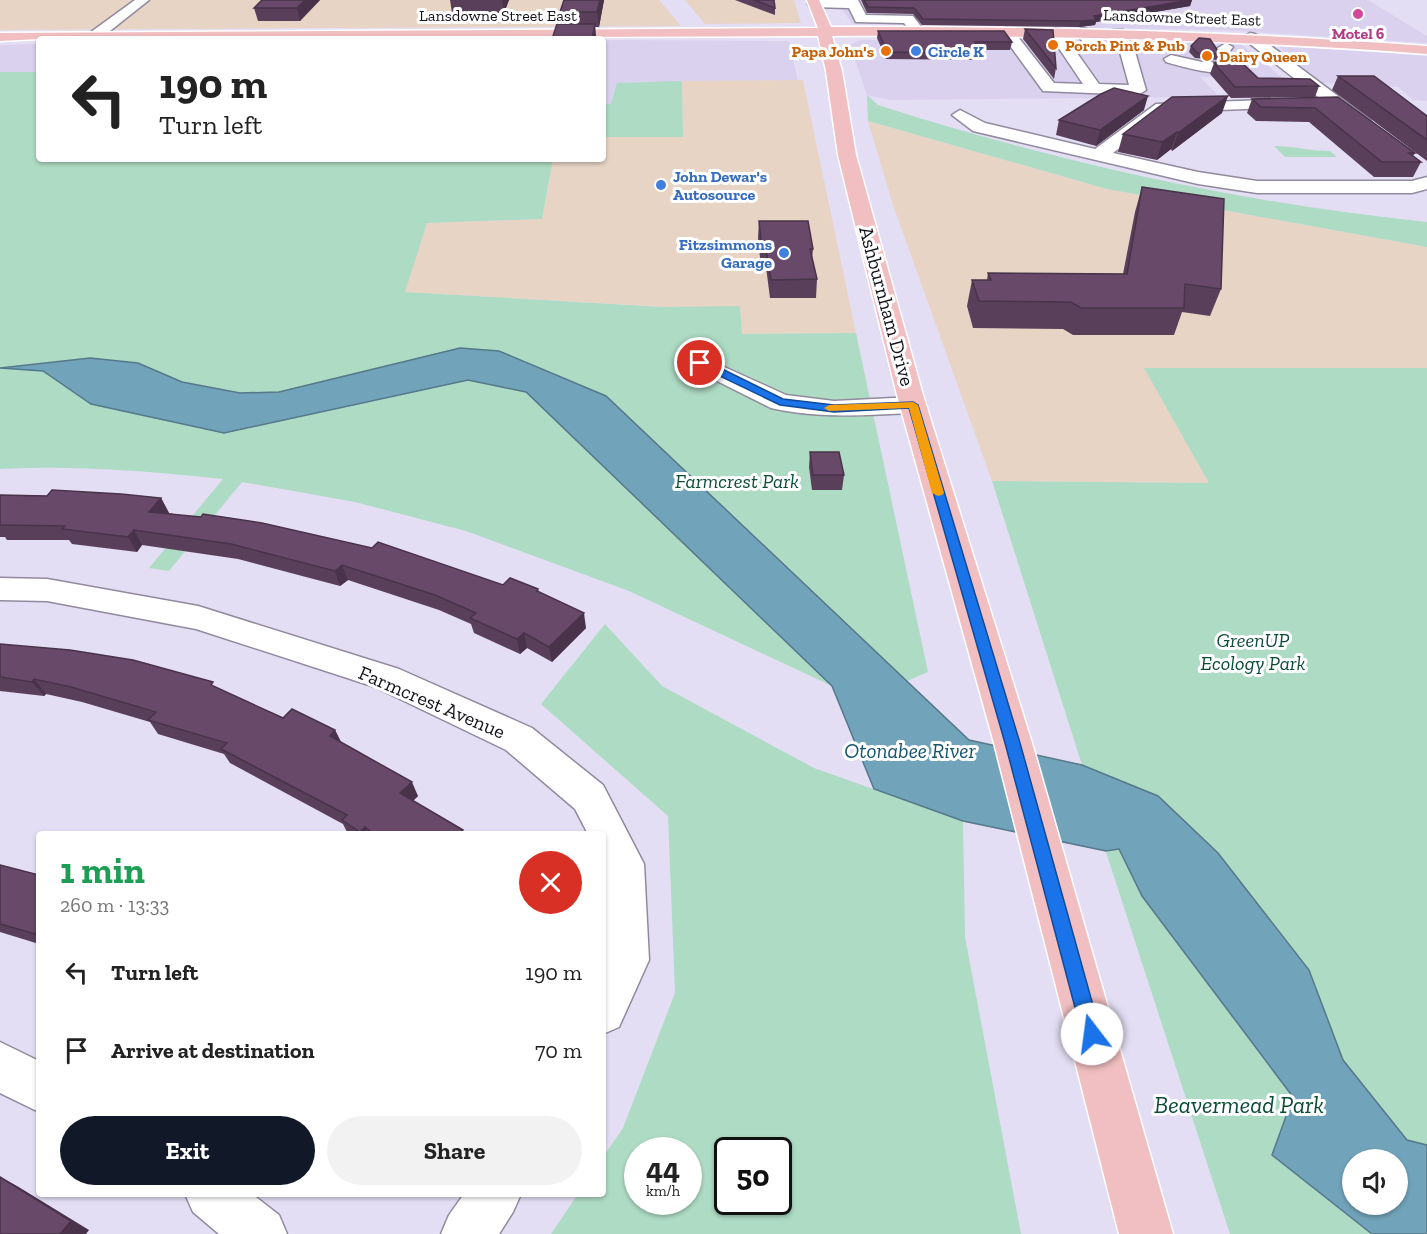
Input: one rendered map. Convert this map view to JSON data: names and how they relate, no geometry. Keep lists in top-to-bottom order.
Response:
{
  "streets": {
    "main road": ["Lansdowne Street East", "Ashburnham Drive"],
    "street": ["Farmcrest Avenue"]
  },
  "crossings": [
    ["Lansdowne Street East", "Ashburnham Drive"]
  ],
  "water": ["Otonabee River"],
  "parks": ["Farmcrest Park", "GreenUP Ecology Park", "Beavermead Park"],
  "places": [
    "Motel 6",
    "Porch Pint & Pub",
    "Papa John's",
    "Circle K",
    "Dairy Queen",
    "John Dewar's Autosource",
    "Fitzsimmons Garage"
  ],
  "page": {
    "turn": ["190 m", "Turn left"],
    "heading": ["1 min", "260 m · 13:33"],
    "list": [
      {
        "name": "Turn left",
        "value": "190 m"
      },
      {
        "name": "Arrive at destination",
        "value": "70 m"
      }
    ],
    "buttons": ["Exit", "Share"],
    "speed": "44 km/h",
    "limit": "50"
  }
}
